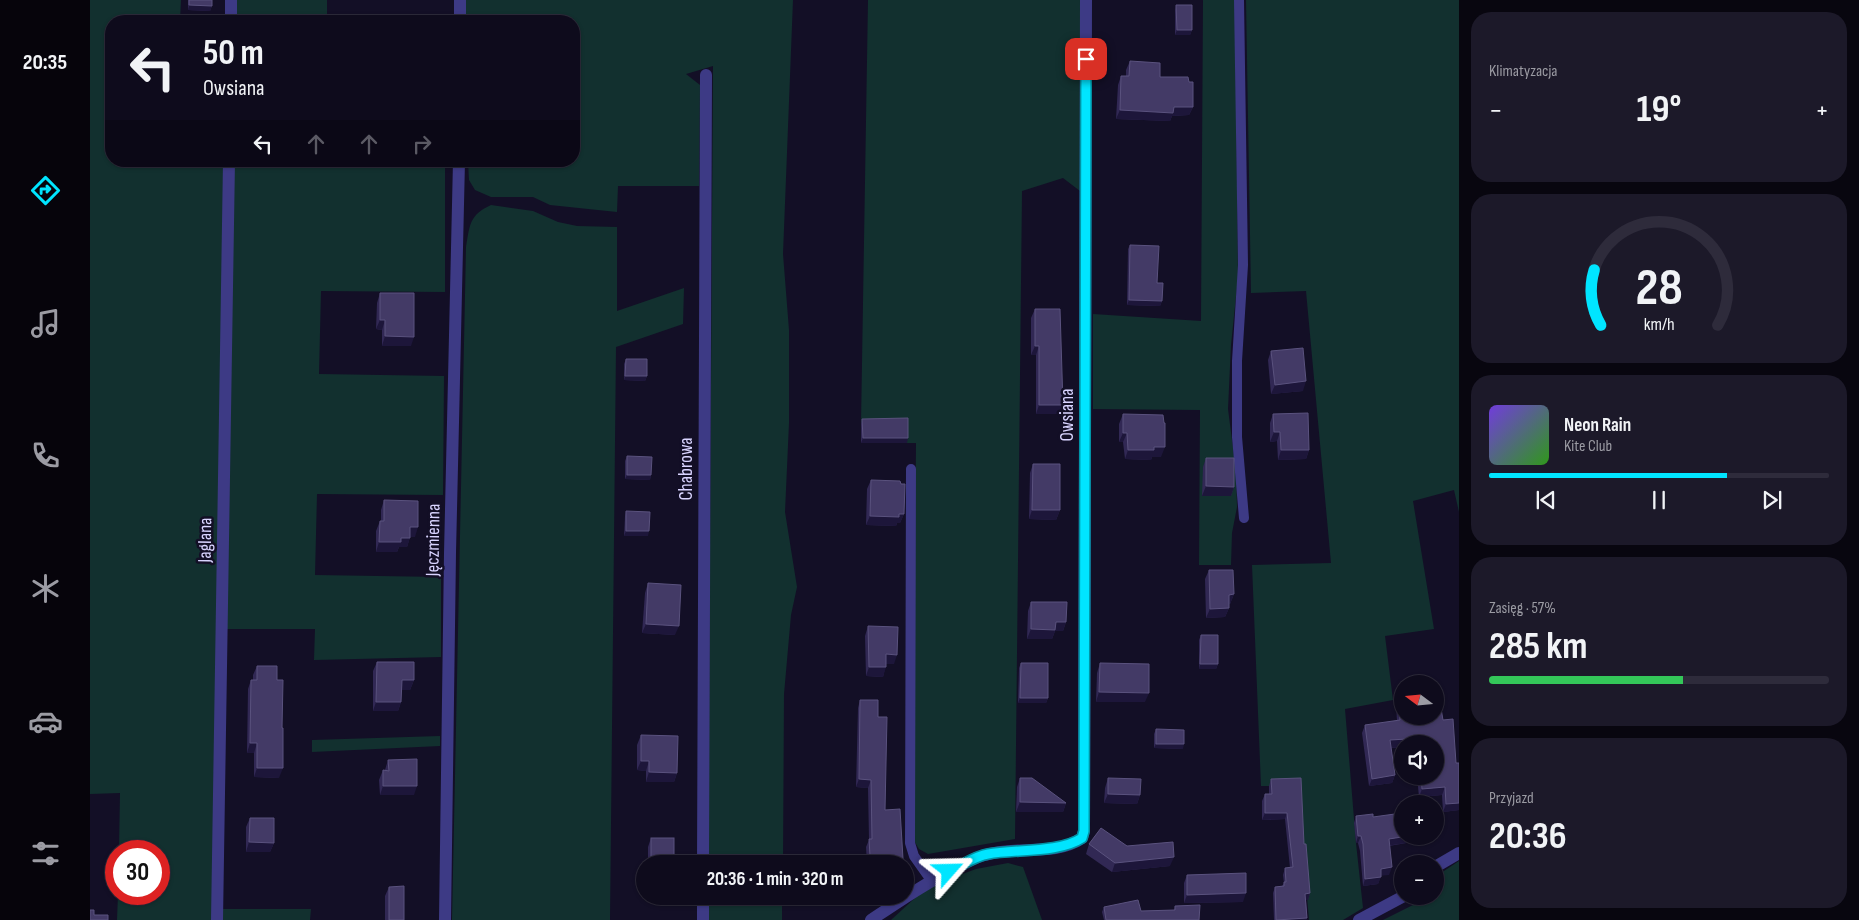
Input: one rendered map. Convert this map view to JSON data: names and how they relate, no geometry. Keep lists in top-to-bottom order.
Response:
{
  "streets": {
    "street": [
      "Owsiana",
      "Chabrowa",
      "Jaglana",
      "Jęczmienna"
    ]
  },
  "north": "left",
  "page": {
    "tabs": "20:35",
    "tile": [
      "Klimatyzacja",
      ["Zasięg · 57%", "285 km"],
      ["Przyjazd", "20:36"]
    ],
    "turn": ["50 m", "Owsiana"],
    "heat": ["−", "19°", "+"],
    "song": ["Neon Rain", "Kite Club"],
    "map_buttons": ["+", "−"],
    "limit": "30",
    "trip": "20:36 · 1 min · 320 m",
    "gauge": ["28", "km/h"]
  }
}
